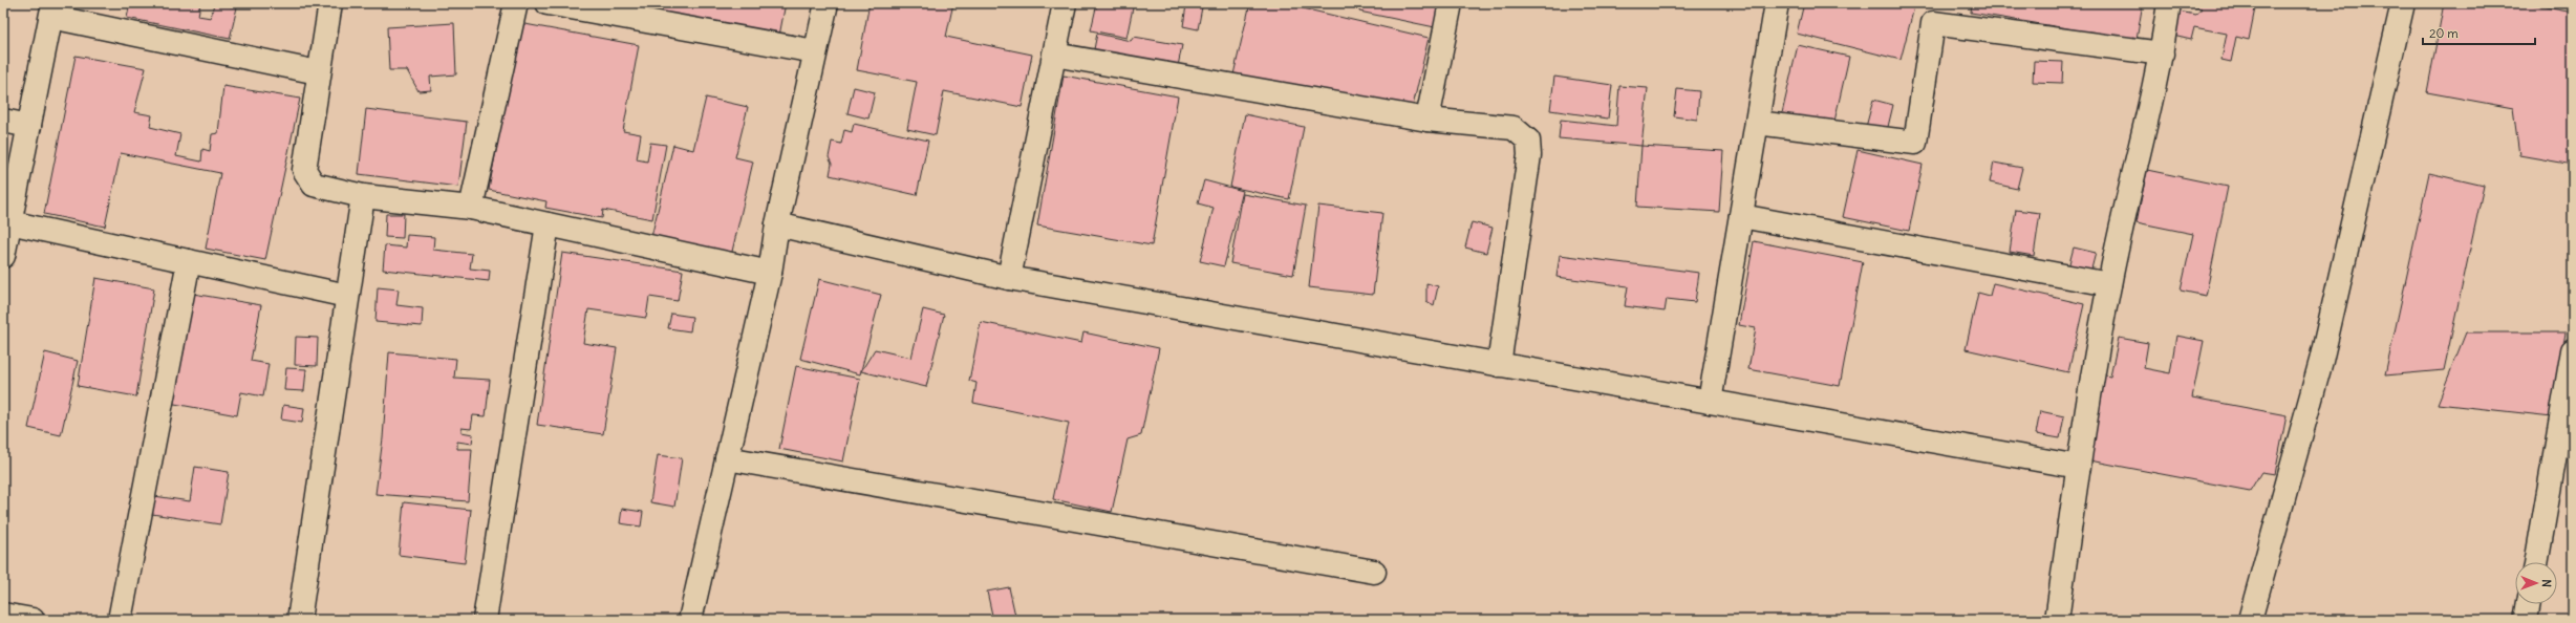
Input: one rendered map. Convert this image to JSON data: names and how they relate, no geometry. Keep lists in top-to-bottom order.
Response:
{
  "scale_bar": "20 m",
  "north": "right"
}
